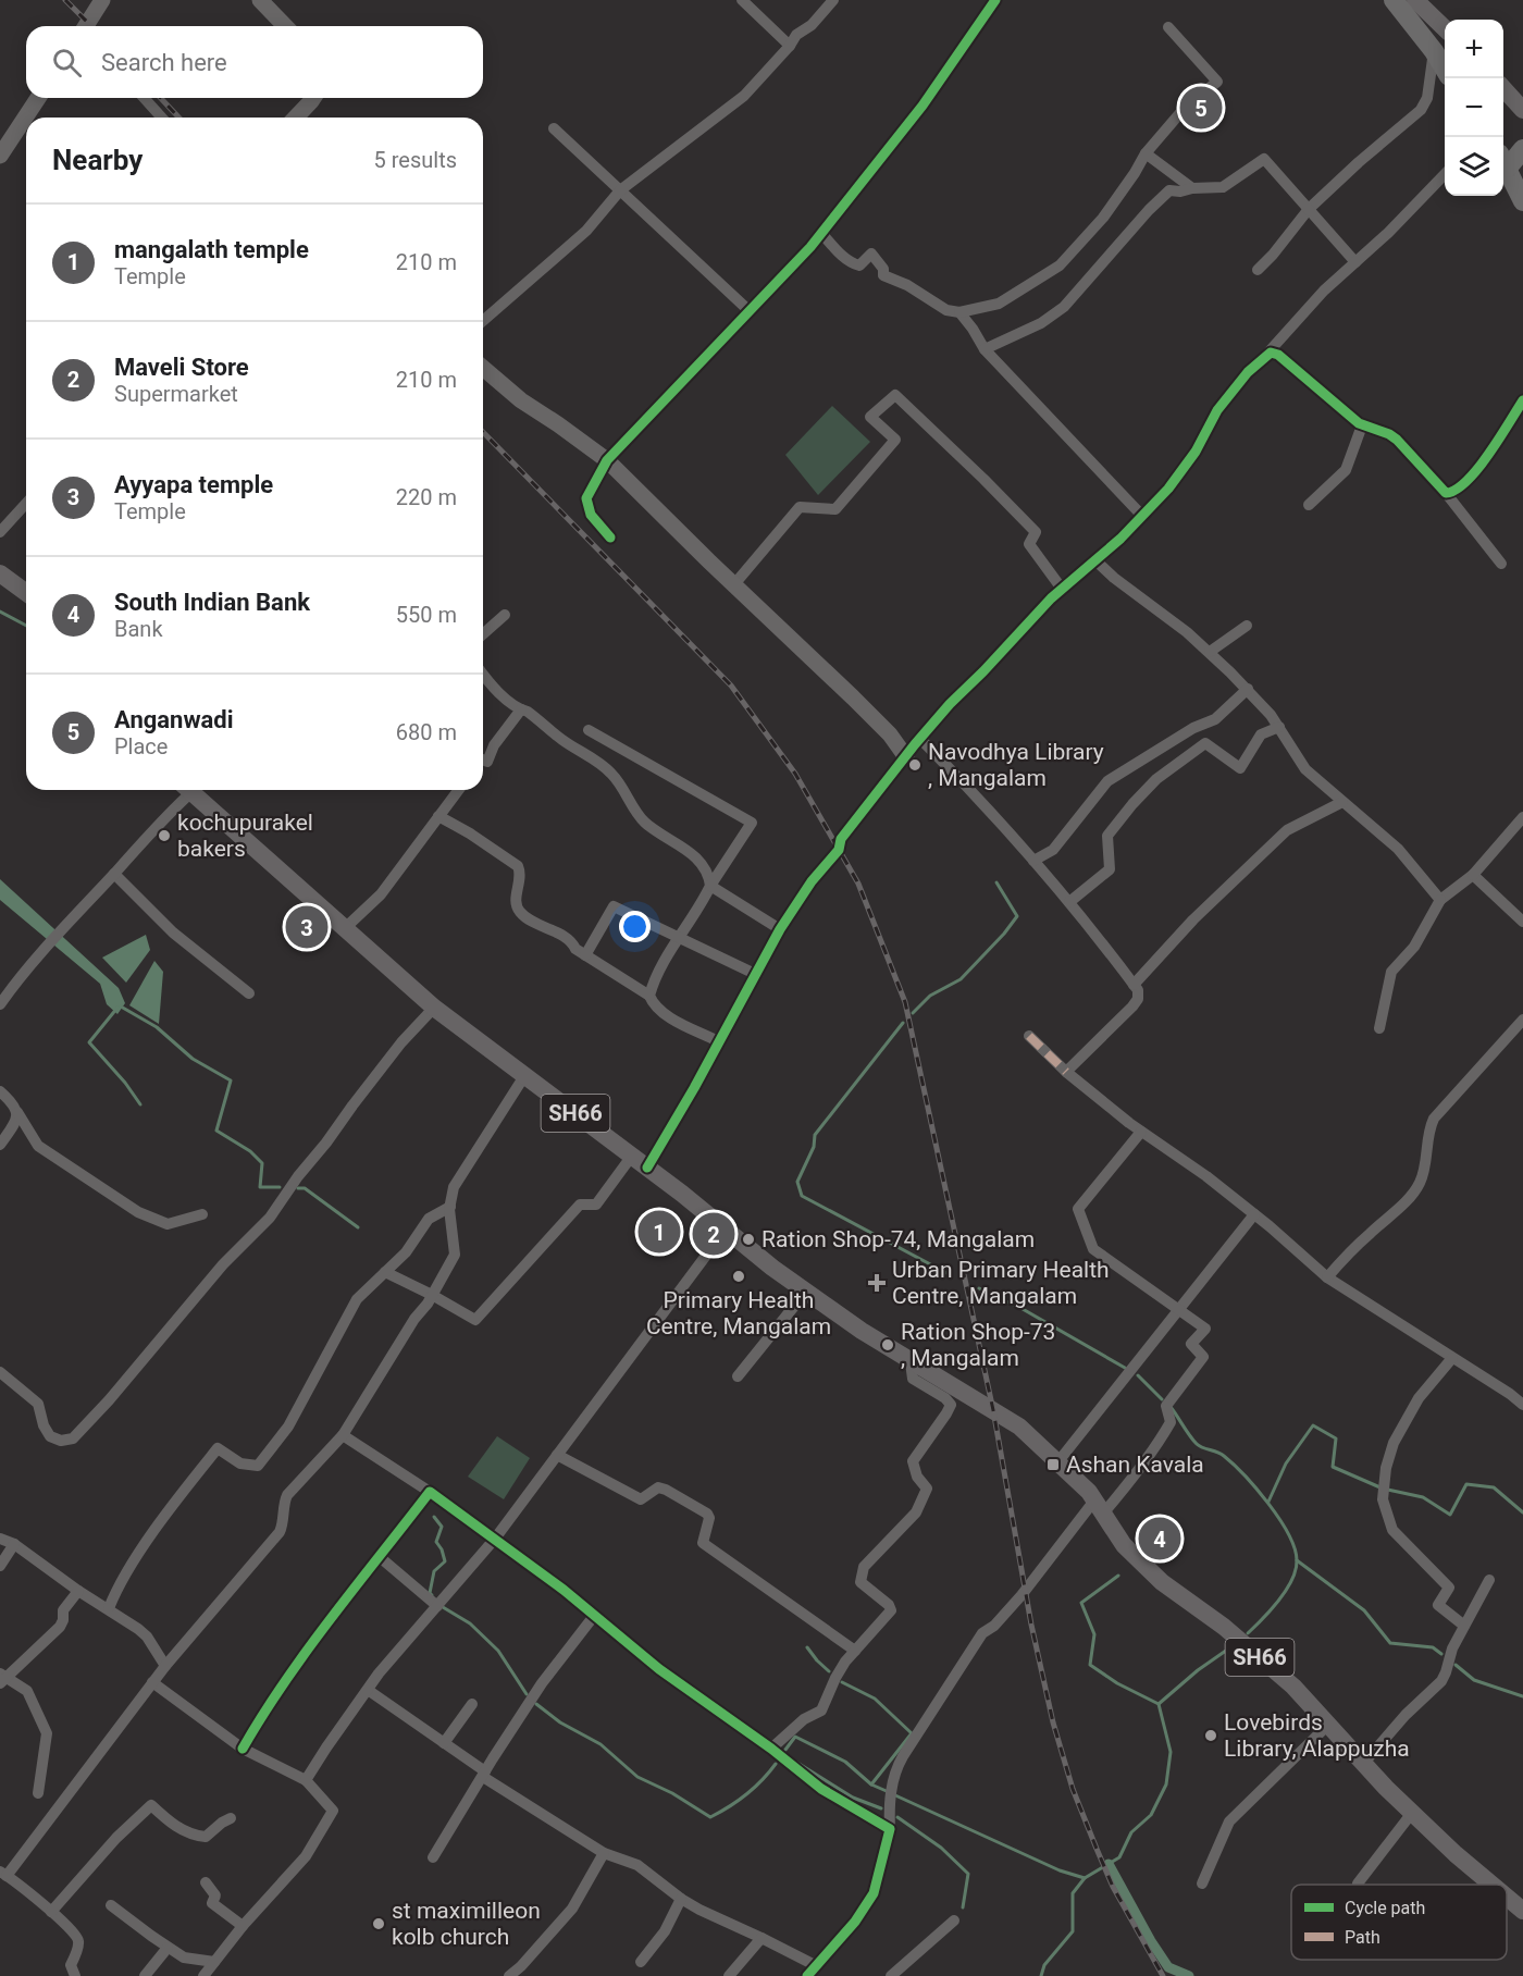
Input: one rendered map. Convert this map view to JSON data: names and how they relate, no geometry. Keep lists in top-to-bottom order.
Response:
{
  "streets": {
    "main road": ["SH66"]
  },
  "places": {
    "other": [
      "Navodhya Library , Mangalam",
      "kochupurakel bakers",
      "Ration Shop-74, Mangalam",
      "Primary Health Centre, Mangalam",
      "Ration Shop-73 , Mangalam",
      "Lovebirds Library, Alappuzha",
      "st maximilleon kolb church"
    ],
    "health": ["Urban Primary Health Centre, Mangalam"],
    "transit": ["Ashan Kavala"]
  },
  "legend": ["Cycle path", "Path"],
  "page": {
    "map_buttons": ["+", "−"],
    "search": "Search here",
    "pins": [
      "5",
      "3",
      "1",
      "2",
      "4"
    ],
    "heading": ["Nearby", "5 results"],
    "list": [
      {
        "mark": "1",
        "name": "mangalath temple",
        "note": "Temple",
        "value": "210 m"
      },
      {
        "mark": "2",
        "name": "Maveli Store",
        "note": "Supermarket",
        "value": "210 m"
      },
      {
        "mark": "3",
        "name": "Ayyapa temple",
        "note": "Temple",
        "value": "220 m"
      },
      {
        "mark": "4",
        "name": "South Indian Bank",
        "note": "Bank",
        "value": "550 m"
      },
      {
        "mark": "5",
        "name": "Anganwadi",
        "note": "Place",
        "value": "680 m"
      }
    ]
  }
}
